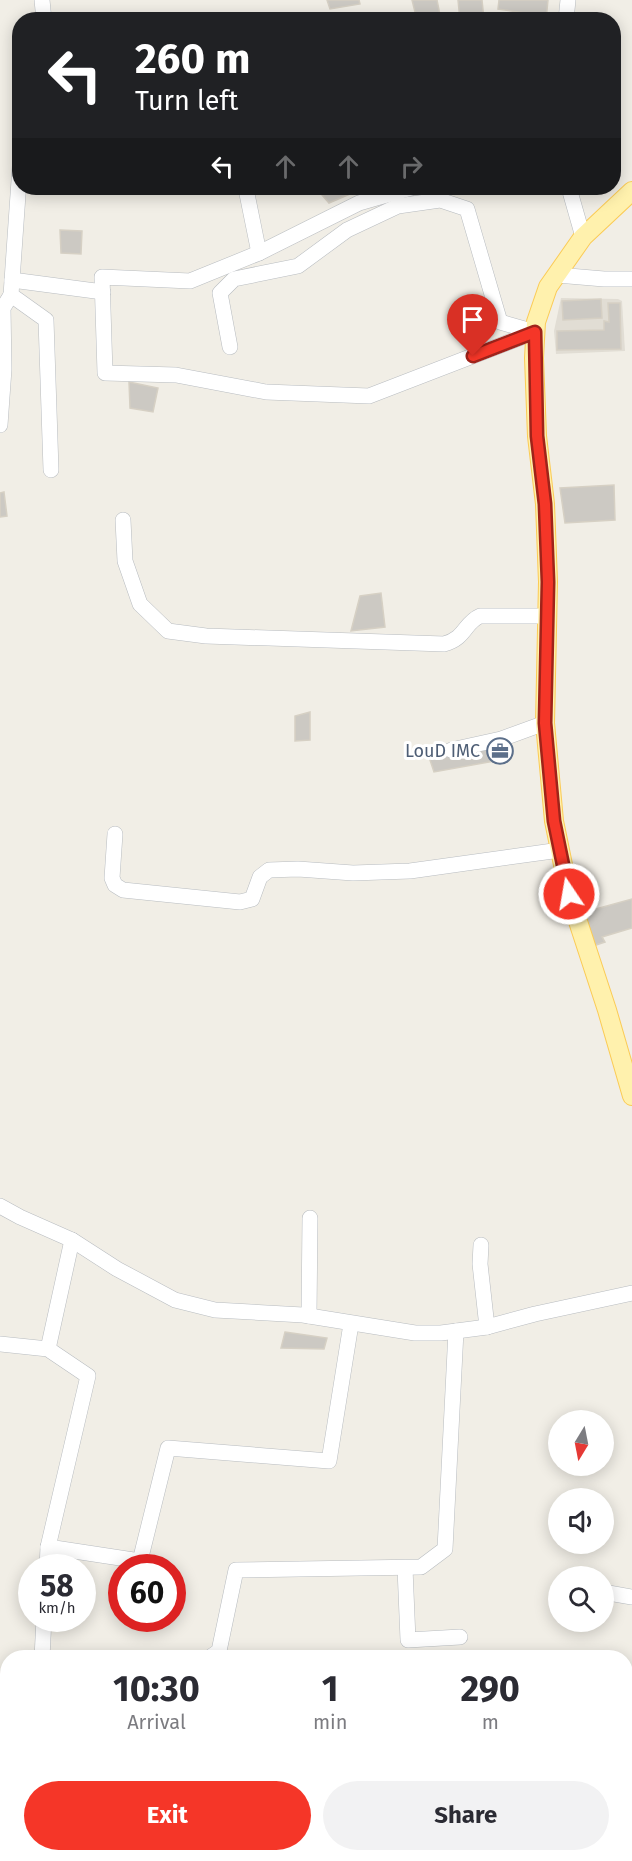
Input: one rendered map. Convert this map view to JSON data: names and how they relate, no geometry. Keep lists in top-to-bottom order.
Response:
{
  "places": {
    "office": ["LouD IMC"]
  },
  "north": "bottom",
  "page": {
    "turn": ["260 m", "Turn left"],
    "speed": "58 km/h",
    "limit": "60",
    "eta": [
      "10:30",
      "Arrival",
      "1",
      "min",
      "290",
      "m"
    ],
    "buttons": ["Exit", "Share"]
  }
}
